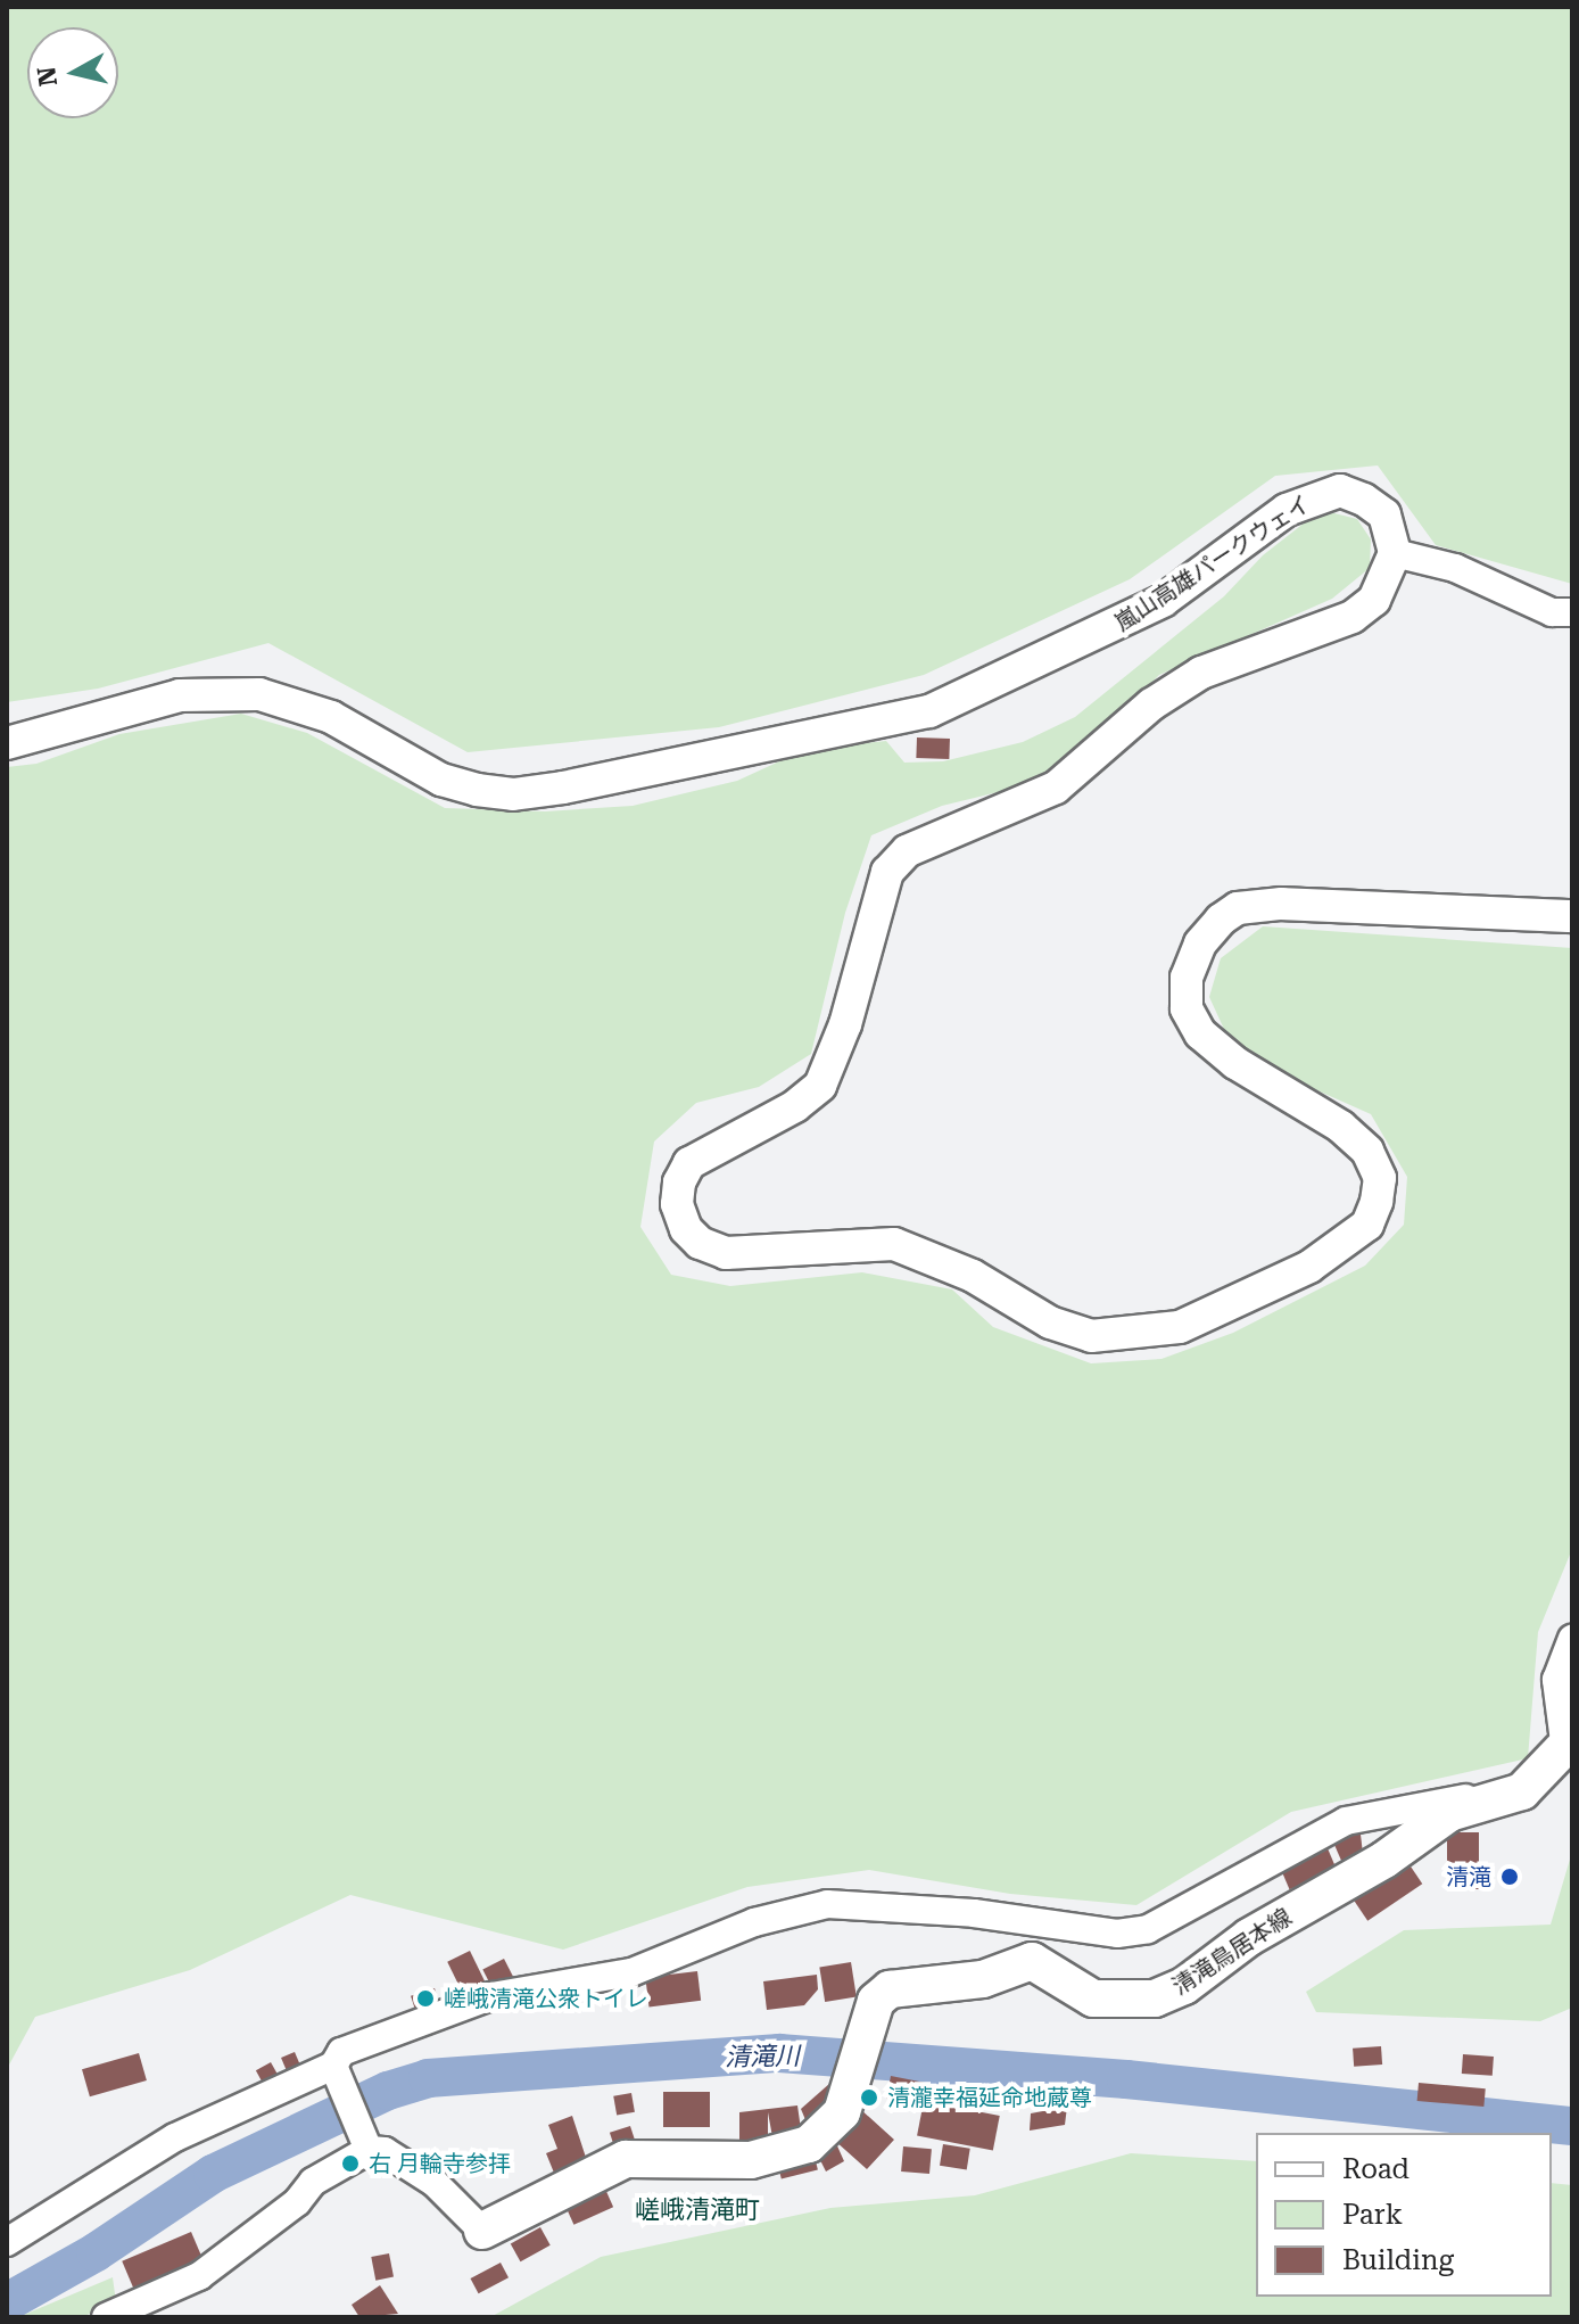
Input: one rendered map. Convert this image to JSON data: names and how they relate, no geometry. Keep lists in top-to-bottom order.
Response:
{
  "streets": {
    "main road": ["清滝鳥居本線"],
    "street": ["嵐山高雄パークウェイ"]
  },
  "districts": ["嵯峨清滝町"],
  "water": ["清滝川"],
  "places": [
    "清滝",
    "嵯峨清滝公衆トイレ",
    "清瀧幸福延命地蔵尊",
    "右 月輪寺参拝"
  ],
  "legend": ["Road", "Park", "Building"],
  "north": "left"
}
